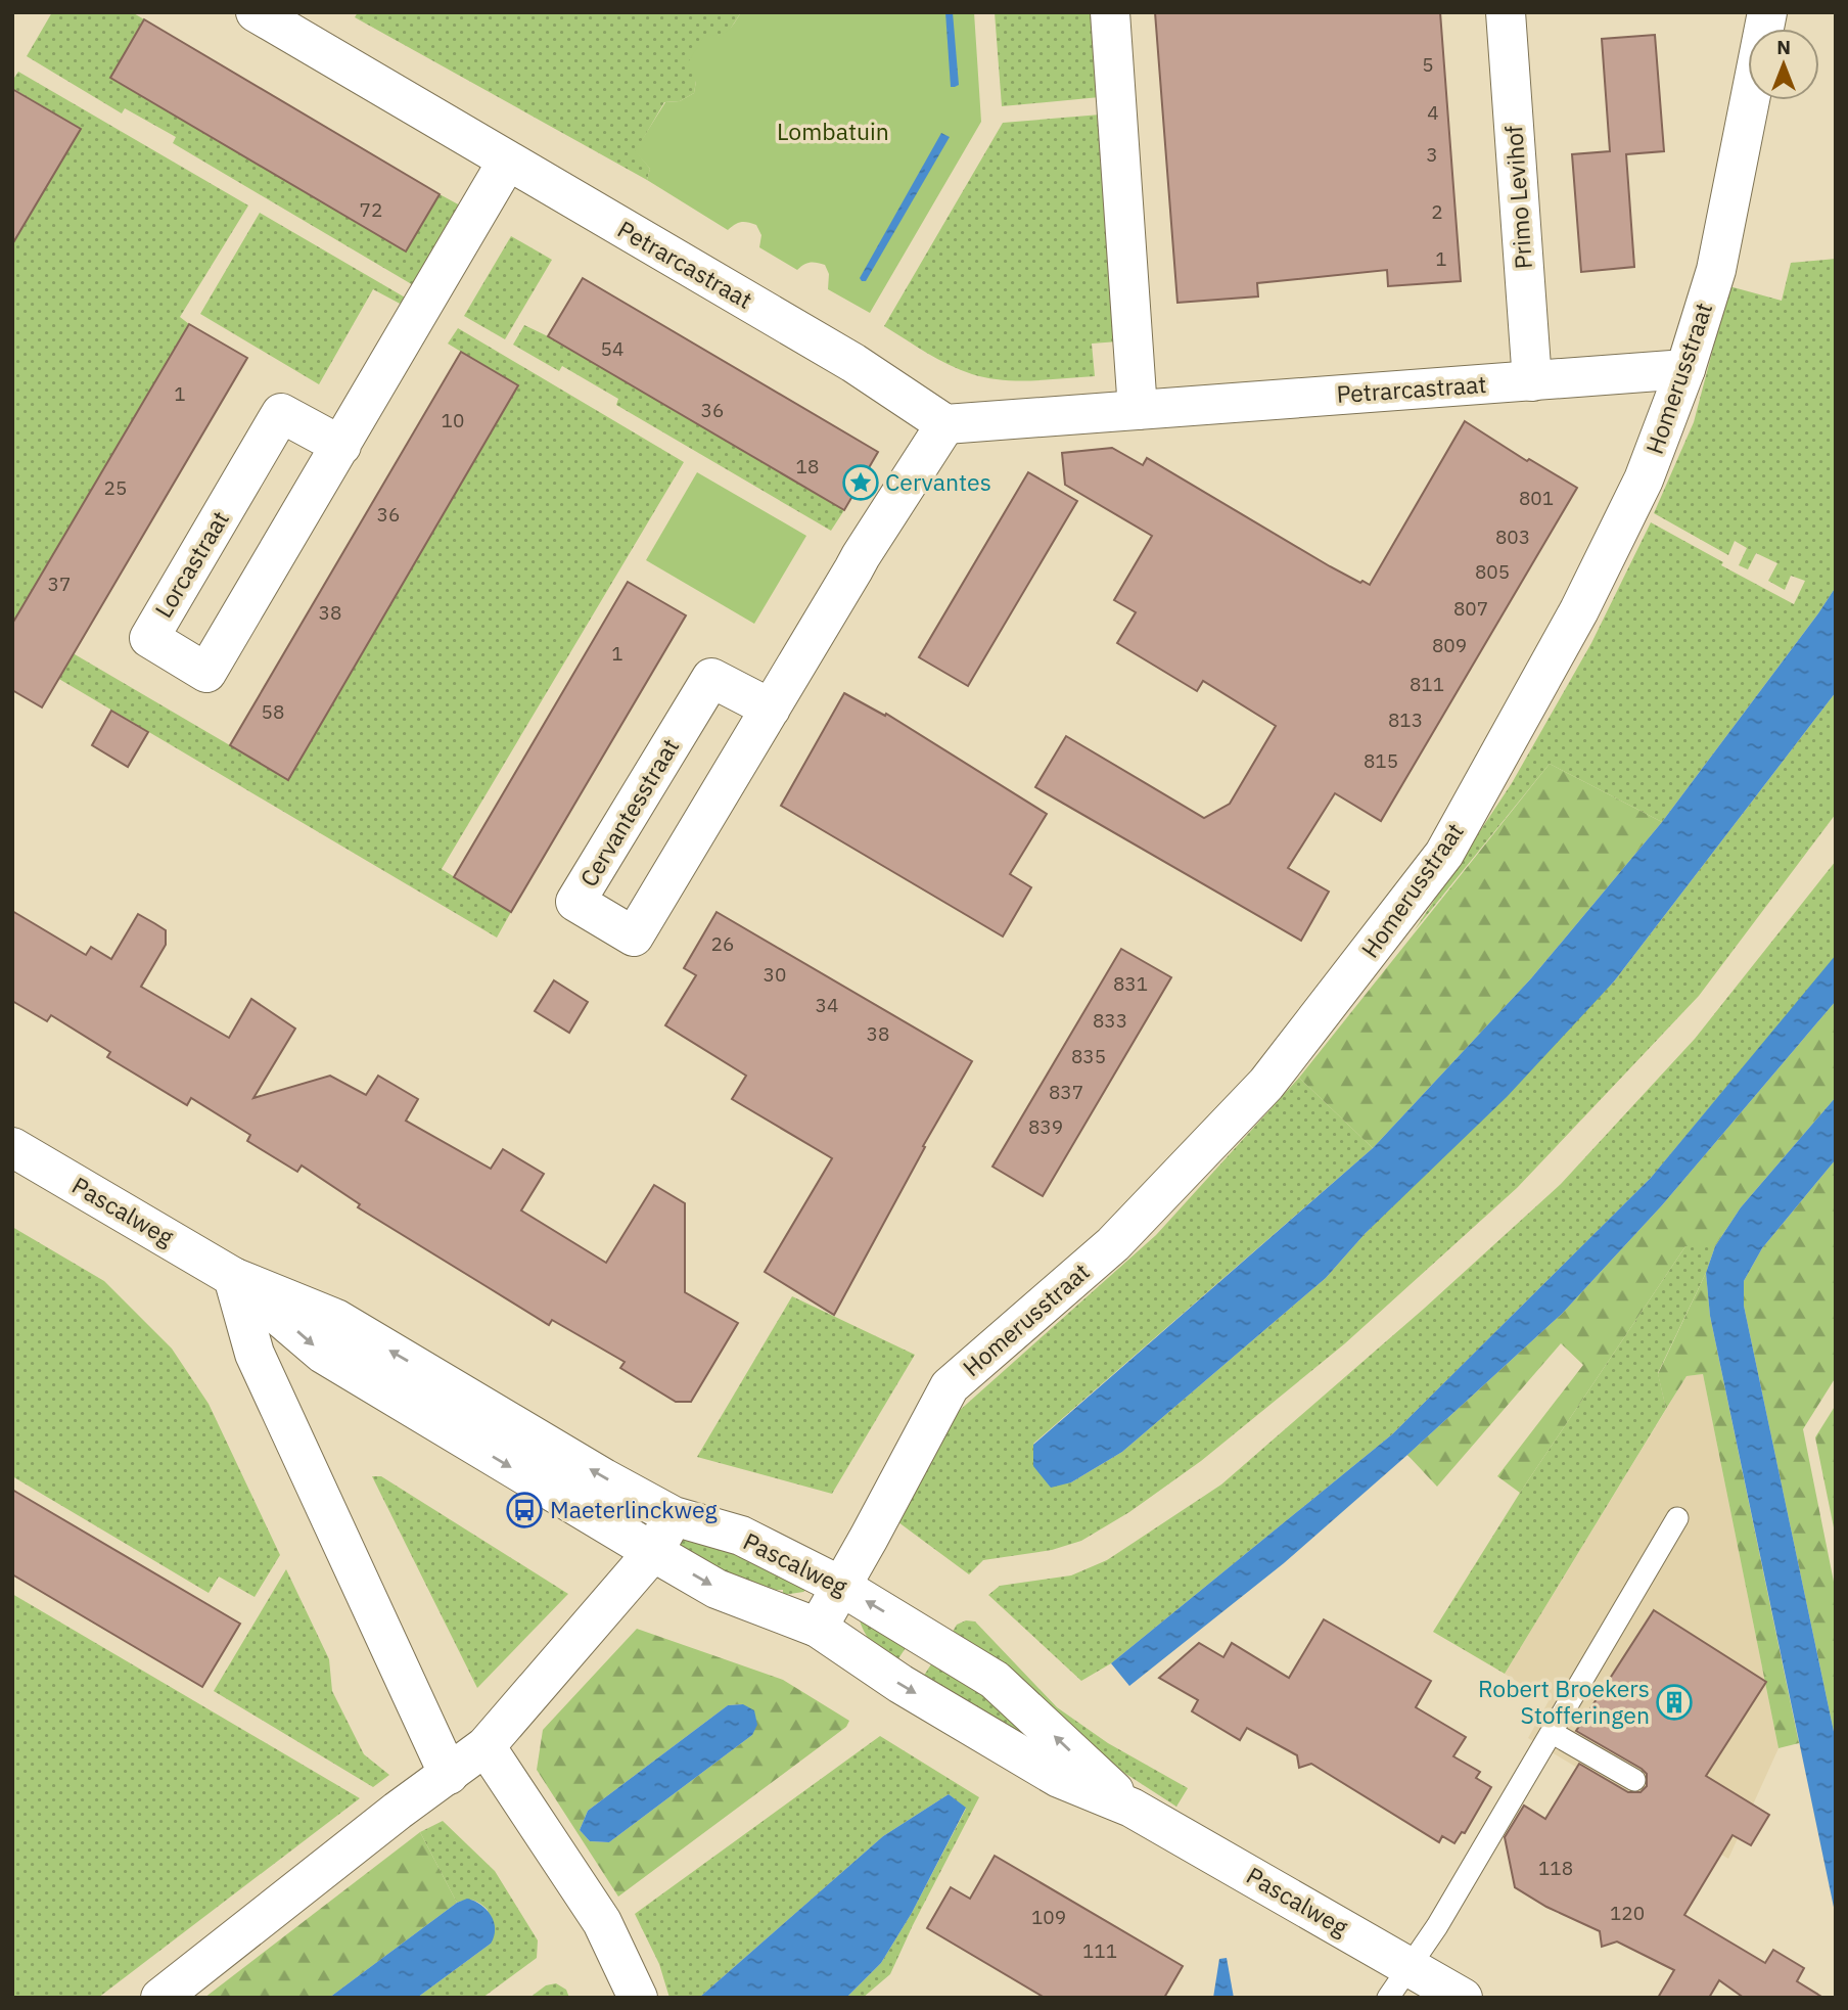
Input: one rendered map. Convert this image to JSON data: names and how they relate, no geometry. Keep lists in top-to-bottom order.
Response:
{
  "streets": {
    "street": [
      "Primo Levihof",
      "Petrarcastraat",
      "Homerusstraat",
      "Lorcastraat",
      "Cervantesstraat",
      "Pascalweg"
    ]
  },
  "crossings": [
    ["Primo Levihof", "Petrarcastraat"],
    ["Petrarcastraat", "Homerusstraat"],
    ["Petrarcastraat", "Lorcastraat"],
    ["Petrarcastraat", "Cervantesstraat"],
    ["Homerusstraat", "Pascalweg"]
  ],
  "parks": ["Lombatuin"],
  "places": {
    "place": ["Cervantes"],
    "bus stop": ["Maeterlinckweg"],
    "building": ["Robert Broekers Stofferingen"]
  },
  "house_numbers": [
    "5",
    "4",
    "3",
    "72",
    "2",
    "1",
    "54",
    "1",
    "36",
    "10",
    "18",
    "25",
    "801",
    "36",
    "803",
    "805",
    "37",
    "807",
    "38",
    "809",
    "1",
    "811",
    "58",
    "813",
    "815",
    "26",
    "30",
    "831",
    "34",
    "833",
    "38",
    "835",
    "837",
    "839",
    "118",
    "120",
    "109",
    "111"
  ],
  "north": "top"
}
